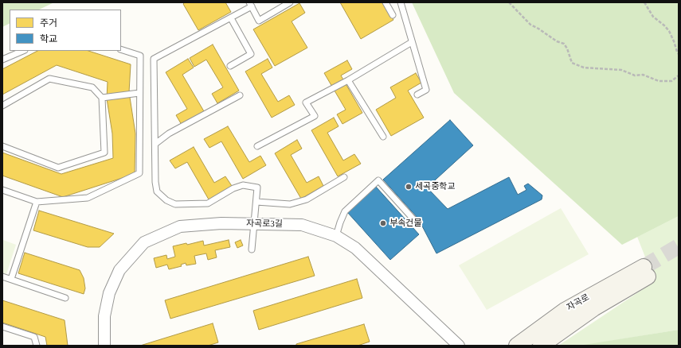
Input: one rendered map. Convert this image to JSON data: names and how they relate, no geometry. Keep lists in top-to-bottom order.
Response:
{
  "streets": {
    "main road": ["자곡로"],
    "street": ["자곡로3길"]
  },
  "places": ["세곡중학교", "부속건물"],
  "legend": ["주거", "학교"]
}
